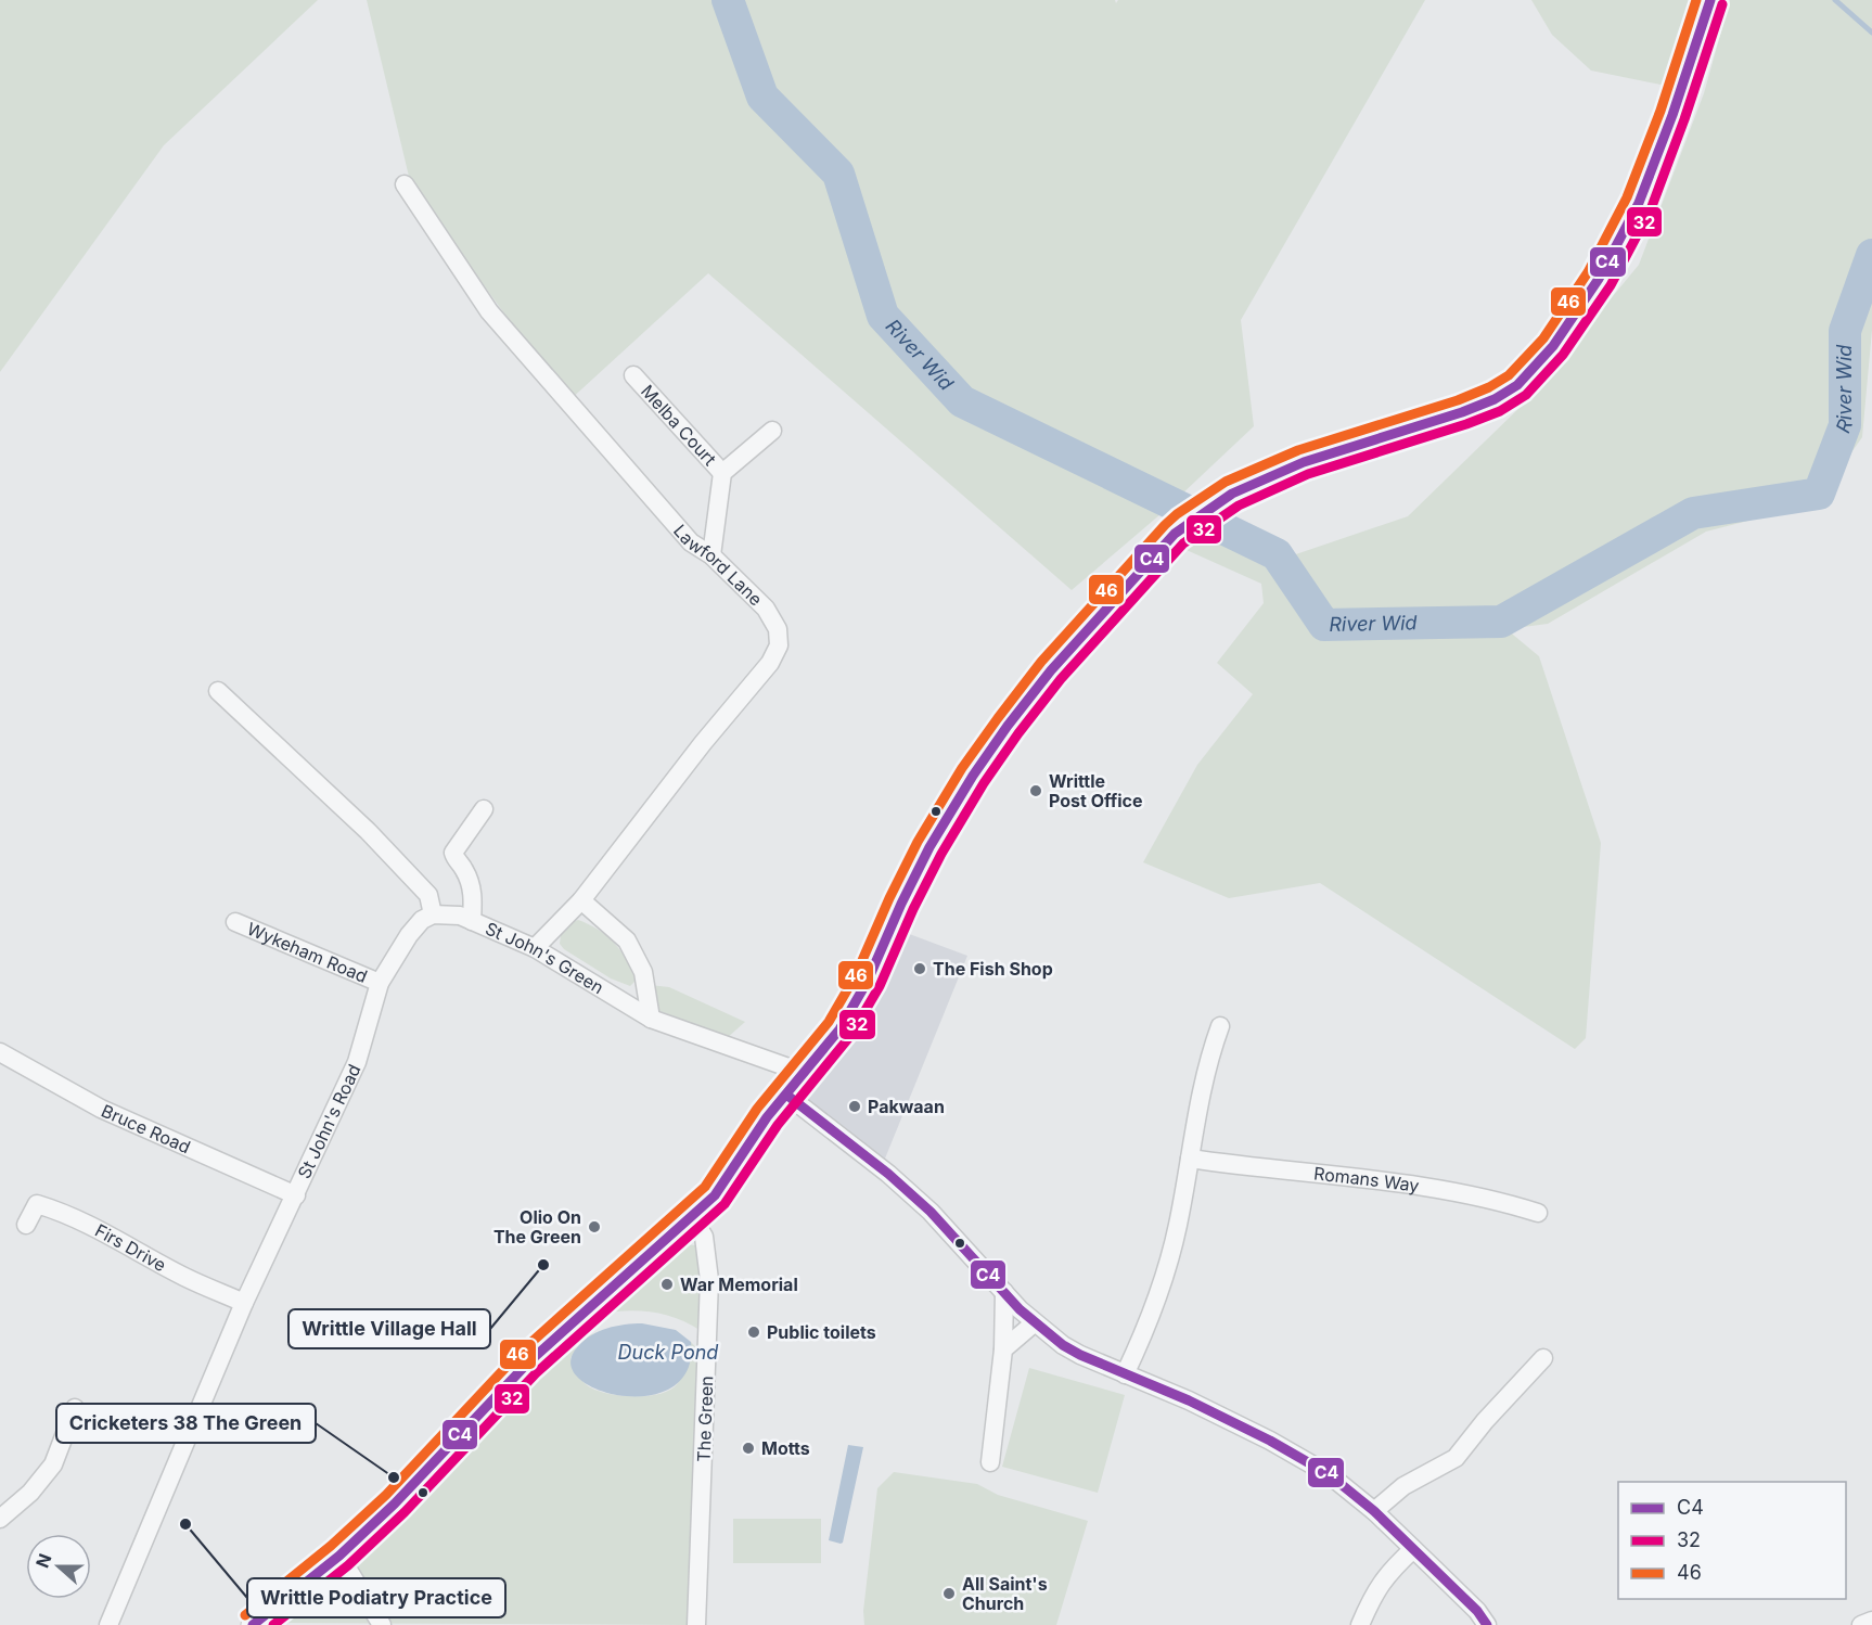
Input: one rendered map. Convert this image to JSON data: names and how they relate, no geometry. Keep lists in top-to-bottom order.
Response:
{
  "streets": {
    "street": [
      "Melba Court",
      "Lawford Lane",
      "Wykeham Road",
      "St John's Green",
      "St John's Road",
      "Bruce Road",
      "Romans Way",
      "Firs Drive",
      "The Green"
    ]
  },
  "crossings": [
    ["Melba Court", "Lawford Lane"],
    ["Lawford Lane", "St John's Green"],
    ["Wykeham Road", "St John's Road"],
    ["St John's Green", "St John's Road"],
    ["St John's Road", "Bruce Road"],
    ["St John's Road", "Firs Drive"]
  ],
  "water": ["River Wid", "Duck Pond"],
  "places": [
    "Writtle Post Office",
    "The Fish Shop",
    "Pakwaan",
    "Olio On The Green",
    "Writtle Village Hall",
    "War Memorial",
    "Public toilets",
    "Motts",
    "Cricketers 38 The Green",
    "Writtle Podiatry Practice",
    "All Saint's Church"
  ],
  "lines": ["transit line C4", "transit line 46", "transit line 32"],
  "legend": ["C4", "32", "46"],
  "north": "left"
}
